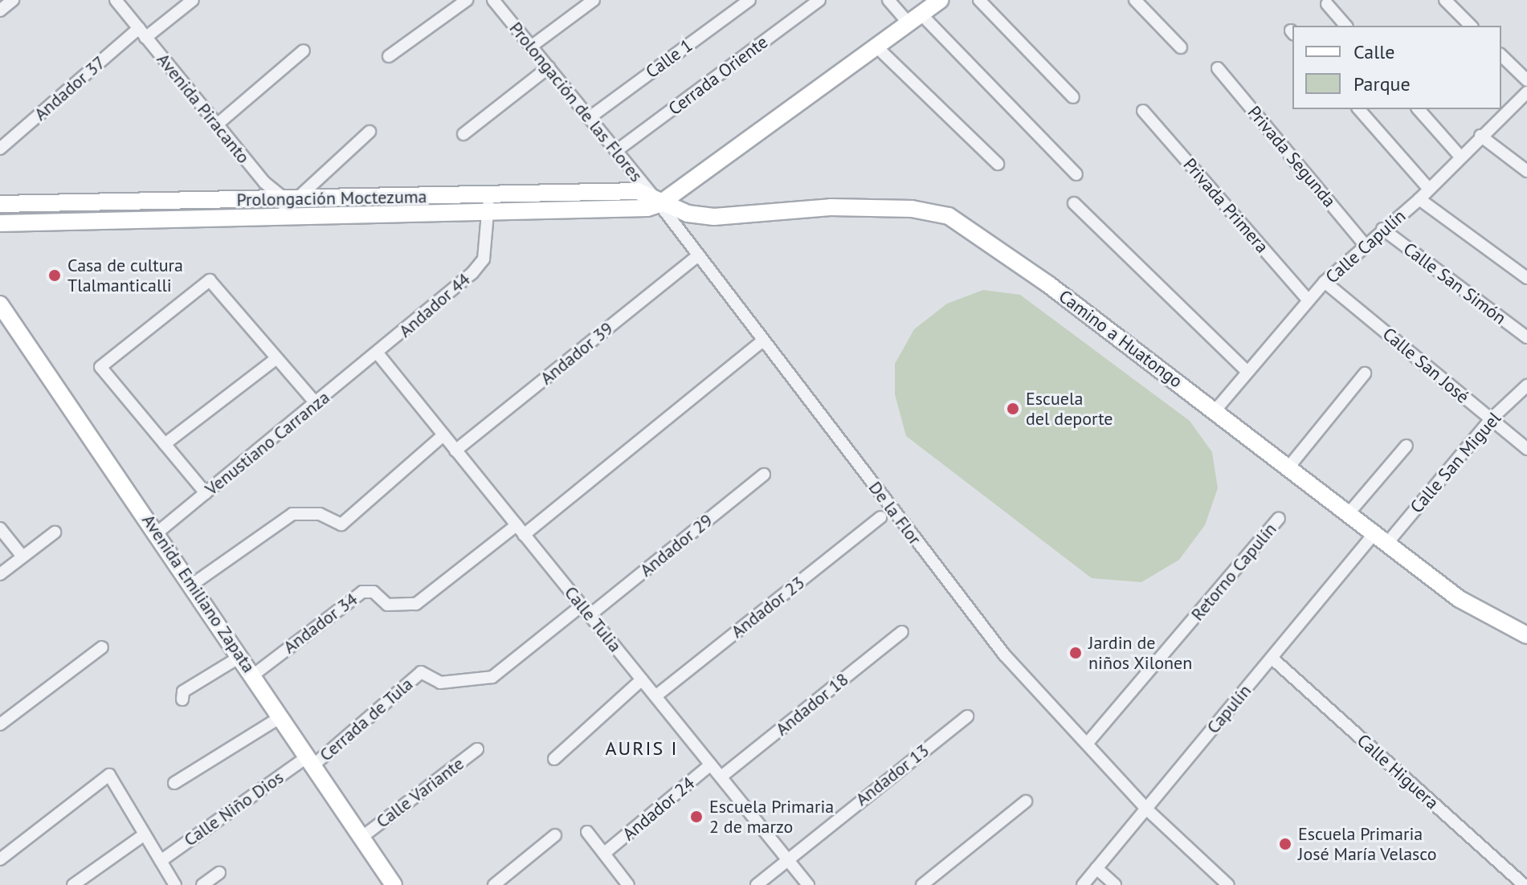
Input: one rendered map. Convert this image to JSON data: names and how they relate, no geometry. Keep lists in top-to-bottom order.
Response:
{
  "streets": {
    "main road": ["Prolongación Moctezuma", "Camino a Huatongo", "Avenida Emiliano Zapata"],
    "street": [
      "Calle 1",
      "Cerrada Oriente",
      "Andador 37",
      "Prolongación de las Flores",
      "Avenida Piracanto",
      "Privada Segunda",
      "Privada Primera",
      "Calle Capulín",
      "Calle San Simón",
      "Andador 44",
      "Andador 39",
      "Calle San José",
      "Venustiano Carranza",
      "Calle San Miguel",
      "De la Flor",
      "Andador 29",
      "Retorno Capulín",
      "Andador 23",
      "Calle Tulia",
      "Andador 34",
      "Andador 18",
      "Capulín",
      "Cerrada de Tula",
      "Calle Higuera",
      "Andador 13",
      "Calle Variante",
      "Calle Niño Dios",
      "Andador 24"
    ]
  },
  "crossings": [
    ["Calle 1", "Prolongación de las Flores"],
    ["Cerrada Oriente", "Prolongación de las Flores"],
    ["Andador 37", "Avenida Piracanto"],
    ["Prolongación de las Flores", "Prolongación Moctezuma"],
    ["Prolongación de las Flores", "Camino a Huatongo"],
    ["Prolongación de las Flores", "De la Flor"],
    ["Avenida Piracanto", "Prolongación Moctezuma"],
    ["Privada Segunda", "Calle Capulín"],
    ["Prolongación Moctezuma", "Andador 44"],
    ["Prolongación Moctezuma", "Camino a Huatongo"],
    ["Prolongación Moctezuma", "De la Flor"],
    ["Privada Primera", "Calle Capulín"],
    ["Calle Capulín", "Calle San Simón"],
    ["Calle Capulín", "Camino a Huatongo"],
    ["Calle Capulín", "Calle San José"],
    ["Andador 44", "Venustiano Carranza"],
    ["Andador 44", "Calle Tulia"],
    ["Camino a Huatongo", "Calle San Miguel"],
    ["Camino a Huatongo", "De la Flor"],
    ["Camino a Huatongo", "Capulín"],
    ["Andador 39", "De la Flor"],
    ["Andador 39", "Calle Tulia"],
    ["Calle San José", "Calle San Miguel"],
    ["Venustiano Carranza", "Avenida Emiliano Zapata"],
    ["Venustiano Carranza", "Calle Tulia"],
    ["Calle San Miguel", "Capulín"],
    ["De la Flor", "Retorno Capulín"],
    ["De la Flor", "Andador 34"],
    ["De la Flor", "Capulín"],
    ["Andador 29", "Calle Tulia"],
    ["Andador 29", "Cerrada de Tula"],
    ["Avenida Emiliano Zapata", "Andador 34"],
    ["Avenida Emiliano Zapata", "Cerrada de Tula"],
    ["Avenida Emiliano Zapata", "Calle Variante"],
    ["Avenida Emiliano Zapata", "Calle Niño Dios"],
    ["Andador 23", "Calle Tulia"],
    ["Calle Tulia", "Andador 34"],
    ["Calle Tulia", "Andador 18"],
    ["Calle Tulia", "Cerrada de Tula"],
    ["Calle Tulia", "Andador 13"],
    ["Calle Tulia", "Andador 24"],
    ["Capulín", "Calle Higuera"],
    ["Cerrada de Tula", "Calle Niño Dios"]
  ],
  "districts": ["AURIS I"],
  "places": [
    "Casa de cultura Tlalmanticalli",
    "Escuela del deporte",
    "Jardin de niños Xilonen",
    "Escuela Primaria 2 de marzo",
    "Escuela Primaria José María Velasco"
  ],
  "legend": ["Calle", "Parque"]
}
